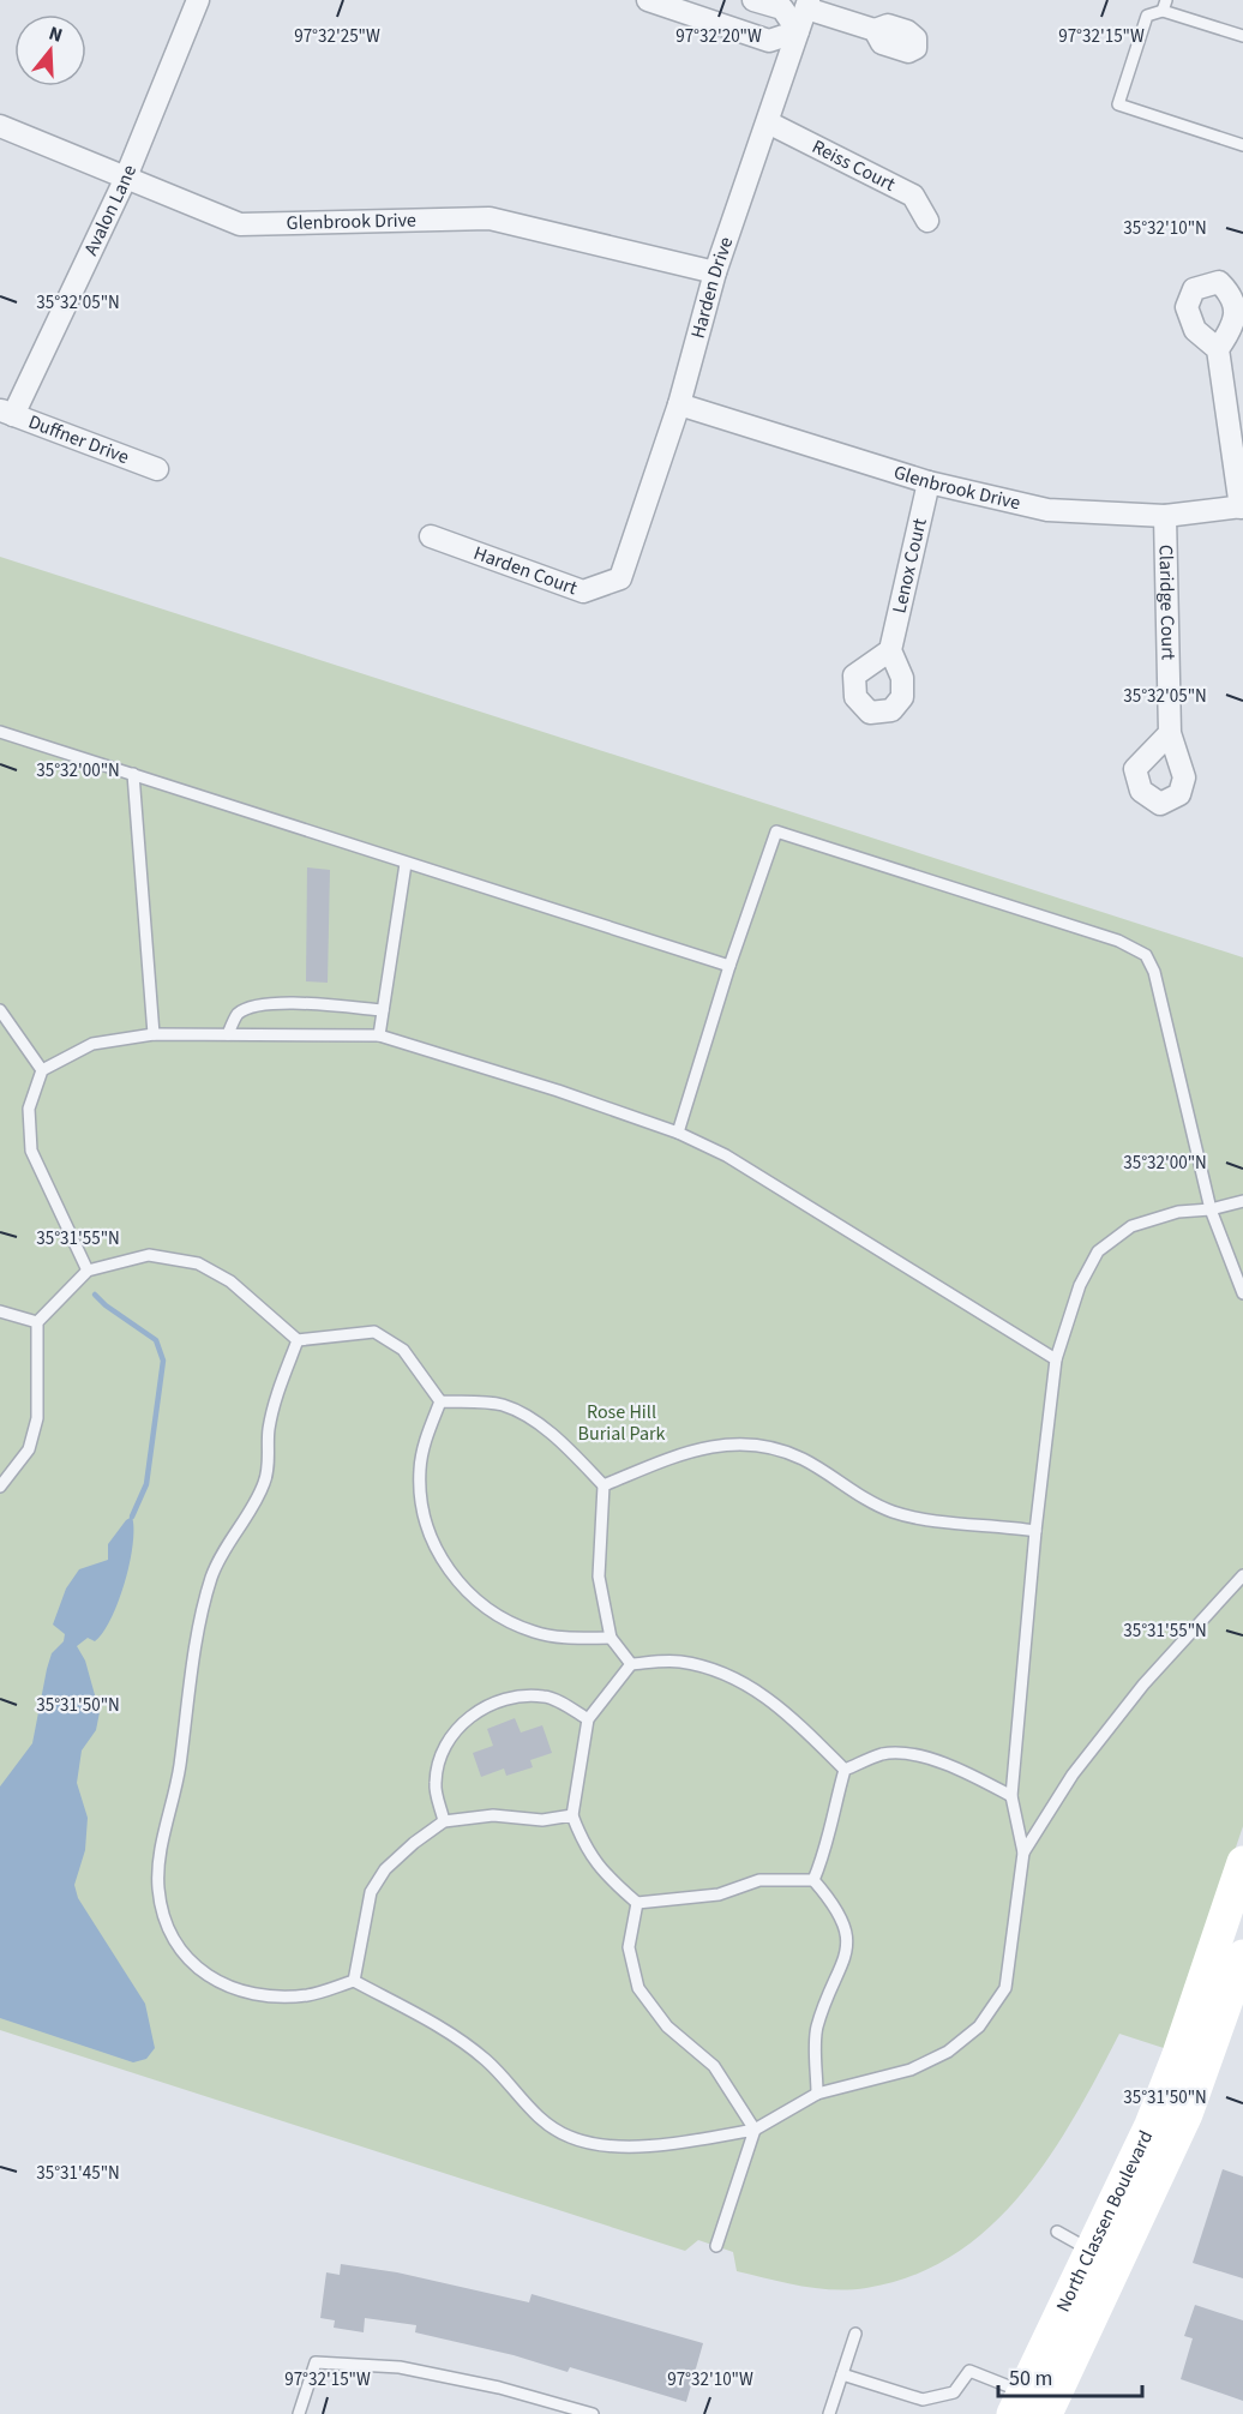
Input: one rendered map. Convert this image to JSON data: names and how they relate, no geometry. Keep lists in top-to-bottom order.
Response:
{
  "streets": {
    "main road": ["North Classen Boulevard"],
    "street": [
      "Reiss Court",
      "Avalon Lane",
      "Glenbrook Drive",
      "Harden Drive",
      "Duffner Drive",
      "Lenox Court",
      "Harden Court",
      "Claridge Court"
    ]
  },
  "crossings": [
    ["Reiss Court", "Harden Drive"],
    ["Avalon Lane", "Glenbrook Drive"],
    ["Avalon Lane", "Duffner Drive"],
    ["Glenbrook Drive", "Harden Drive"],
    ["Glenbrook Drive", "Lenox Court"],
    ["Glenbrook Drive", "Claridge Court"],
    ["Harden Drive", "Harden Court"]
  ],
  "parks": ["Rose Hill Burial Park"],
  "scale_bar": "50 m",
  "north": "top",
  "coordinates": [
    "97°32'25\"W",
    "97°32'20\"W",
    "97°32'15\"W",
    "35°32'10\"N",
    "35°32'05\"N",
    "35°32'00\"N",
    "35°31'55\"N",
    "35°31'50\"N",
    "35°31'45\"N",
    "97°32'10\"W"
  ]
}
